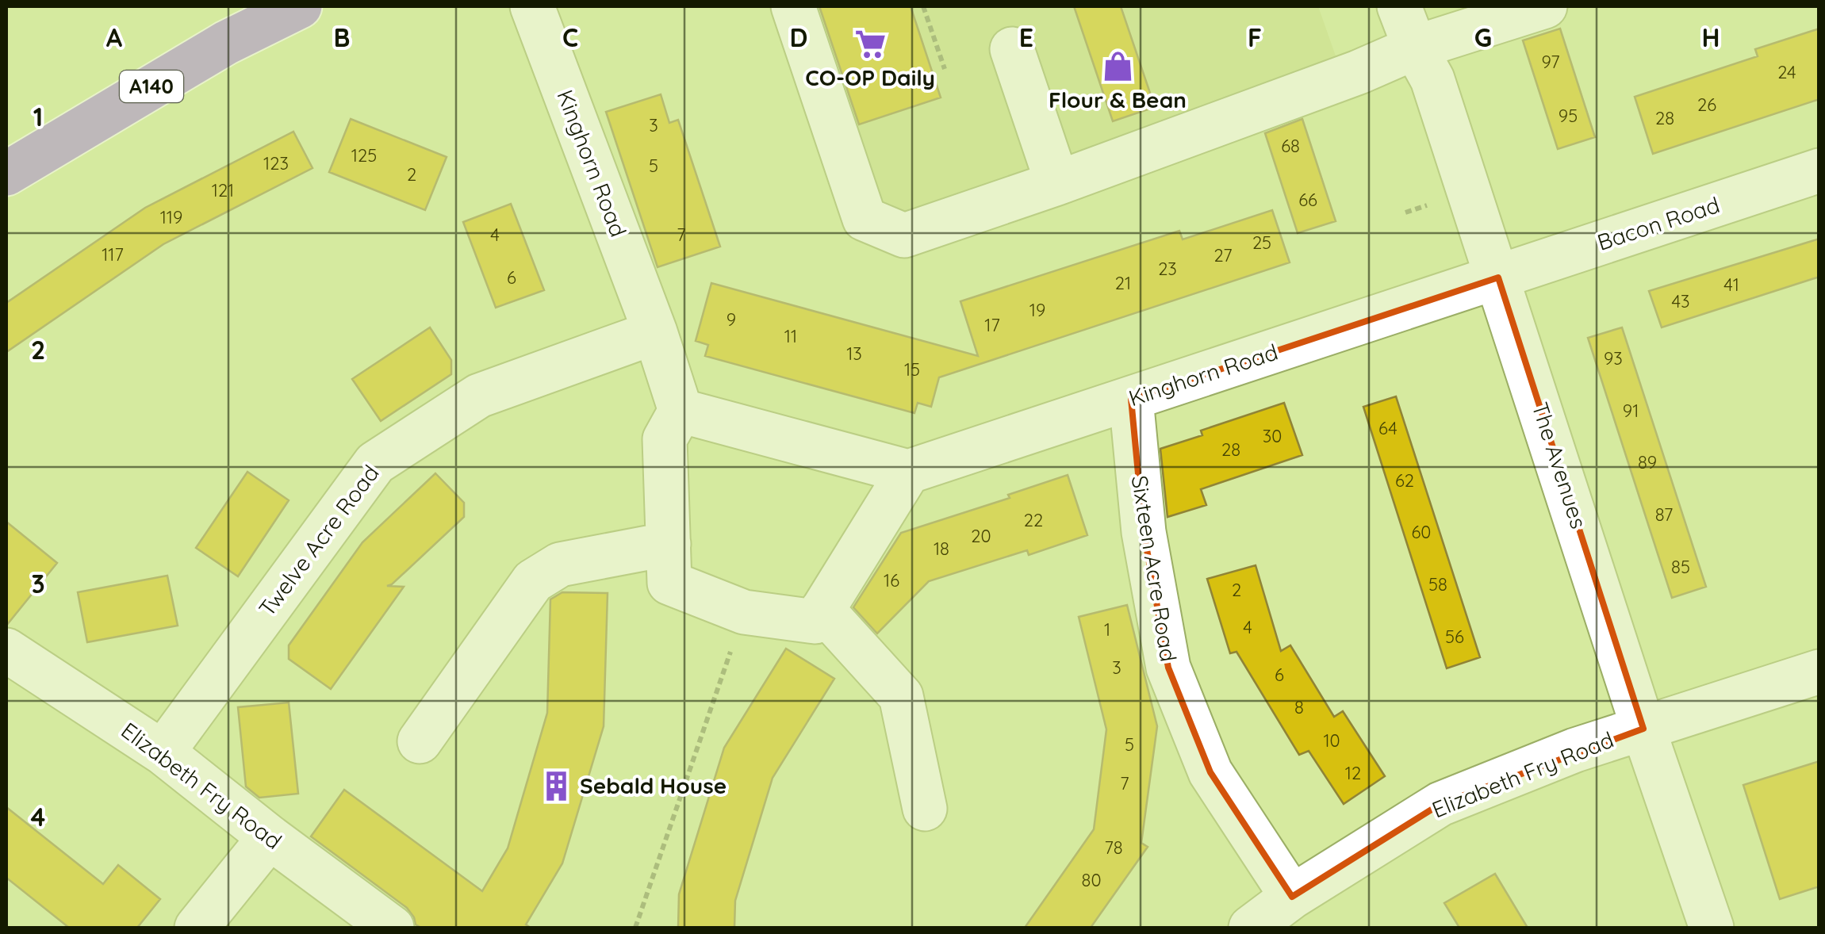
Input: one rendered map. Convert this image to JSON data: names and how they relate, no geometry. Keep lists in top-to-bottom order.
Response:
{
  "streets": {
    "highway": ["A140"],
    "street": [
      "Kinghorn Road",
      "Bacon Road",
      "The Avenues",
      "Twelve Acre Road",
      "Sixteen Acre Road",
      "Elizabeth Fry Road"
    ]
  },
  "crossings": [
    ["Kinghorn Road", "Bacon Road"],
    ["Kinghorn Road", "The Avenues"],
    ["Kinghorn Road", "Twelve Acre Road"],
    ["Kinghorn Road", "Sixteen Acre Road"],
    ["Bacon Road", "The Avenues"],
    ["The Avenues", "Elizabeth Fry Road"],
    ["Twelve Acre Road", "Elizabeth Fry Road"],
    ["Sixteen Acre Road", "Elizabeth Fry Road"]
  ],
  "places": {
    "supermarket": ["CO-OP Daily"],
    "shop": ["Flour & Bean"],
    "building": ["Sebald House"]
  },
  "house_numbers": [
    "97",
    "24",
    "26",
    "95",
    "28",
    "3",
    "68",
    "125",
    "123",
    "5",
    "2",
    "121",
    "66",
    "119",
    "4",
    "7",
    "25",
    "117",
    "27",
    "23",
    "6",
    "21",
    "41",
    "43",
    "19",
    "9",
    "17",
    "11",
    "13",
    "93",
    "15",
    "91",
    "64",
    "30",
    "28",
    "89",
    "62",
    "87",
    "22",
    "60",
    "20",
    "18",
    "85",
    "16",
    "58",
    "2",
    "4",
    "1",
    "56",
    "3",
    "6",
    "8",
    "10",
    "5",
    "12",
    "7",
    "78",
    "80"
  ],
  "grid": {
    "columns": [
      "A",
      "B",
      "C",
      "D",
      "E",
      "F",
      "G",
      "H"
    ],
    "rows": [
      "1",
      "2",
      "3",
      "4"
    ]
  }
}
